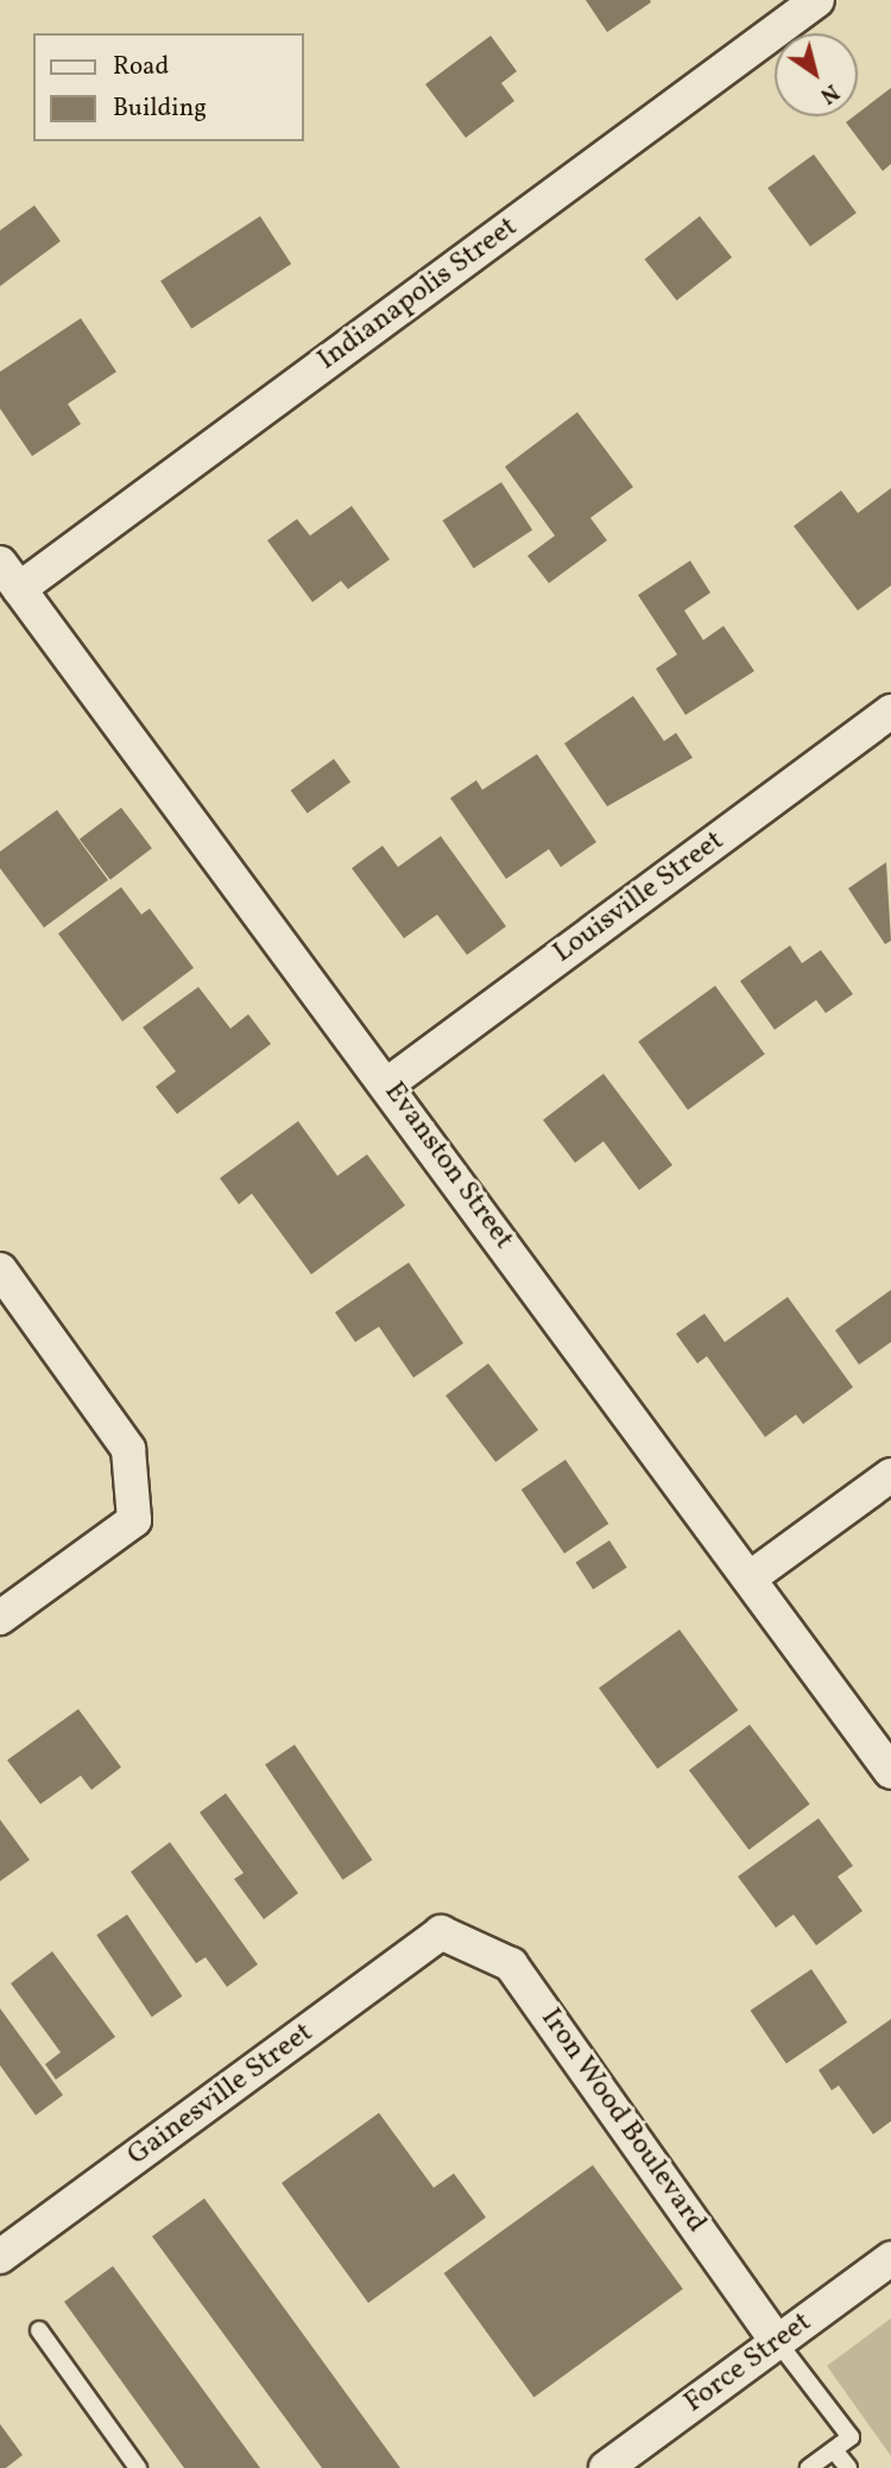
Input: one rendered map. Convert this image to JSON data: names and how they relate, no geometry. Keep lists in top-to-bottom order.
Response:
{
  "streets": {
    "street": [
      "Indianapolis Street",
      "Louisville Street",
      "Evanston Street",
      "Gainesville Street",
      "Iron Wood Boulevard",
      "Force Street"
    ]
  },
  "crossings": [
    ["Indianapolis Street", "Evanston Street"],
    ["Louisville Street", "Evanston Street"],
    ["Gainesville Street", "Iron Wood Boulevard"],
    ["Iron Wood Boulevard", "Force Street"]
  ],
  "legend": ["Road", "Building"],
  "north": "bottom right"
}
